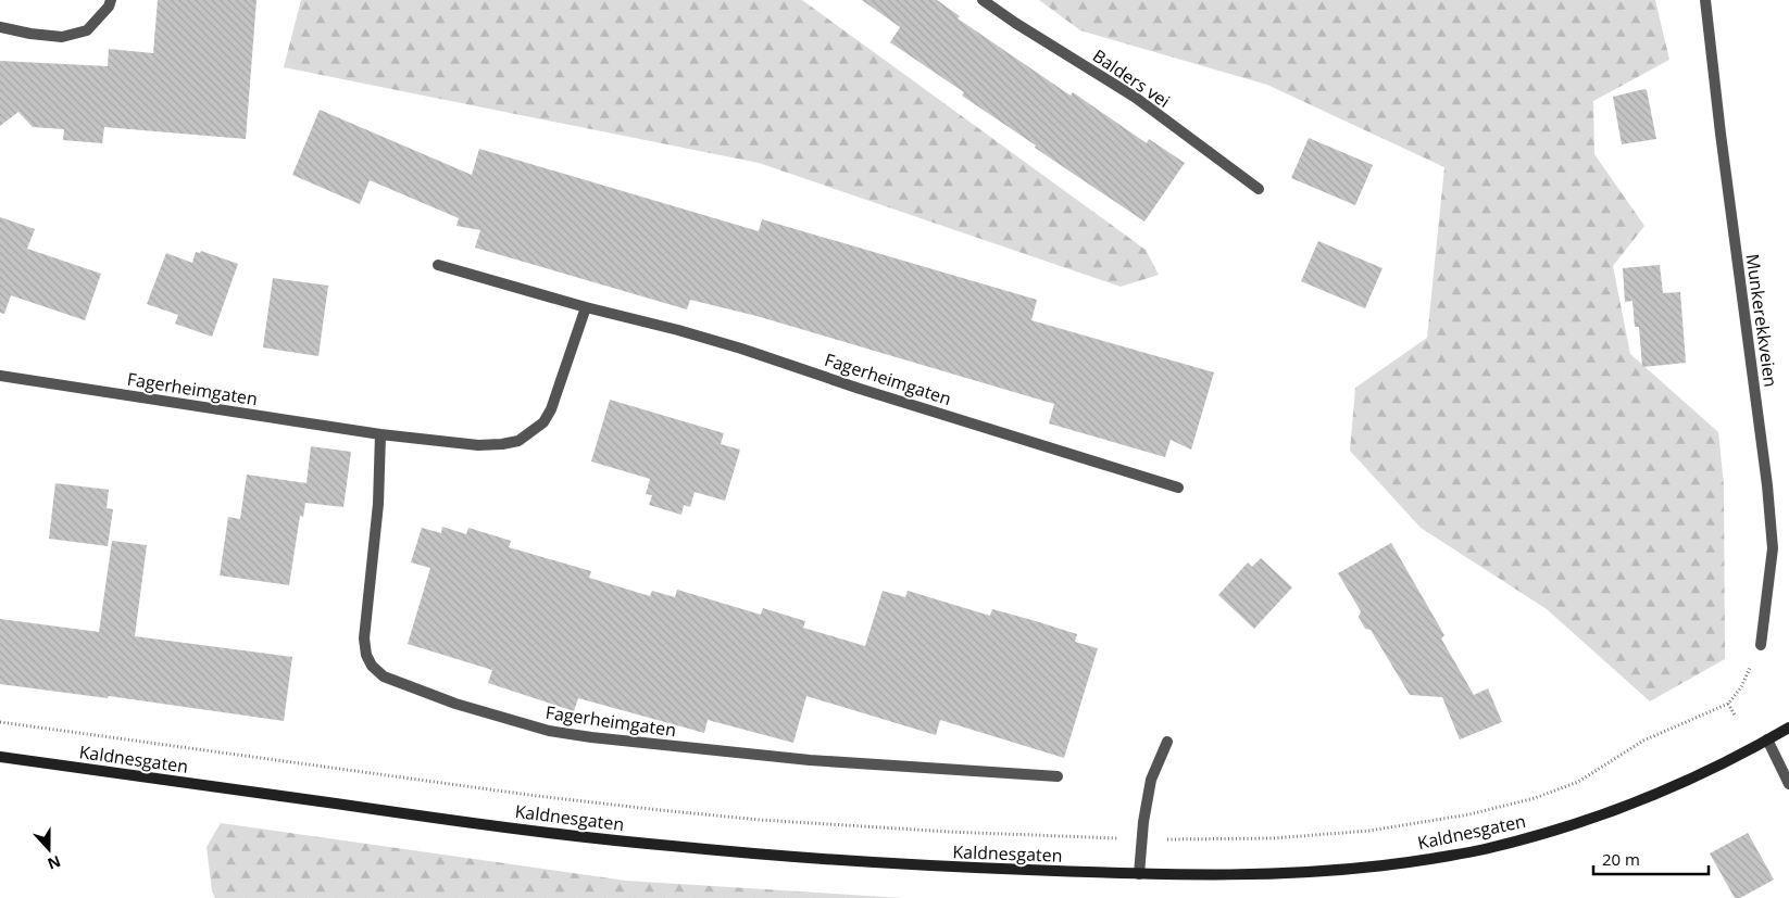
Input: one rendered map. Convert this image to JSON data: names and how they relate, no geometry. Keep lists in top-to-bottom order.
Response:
{
  "streets": {
    "main road": ["Kaldnesgaten"],
    "street": ["Balders vei", "Munkerekkveien", "Fagerheimgaten"]
  },
  "scale_bar": "20 m",
  "north": "bottom"
}
